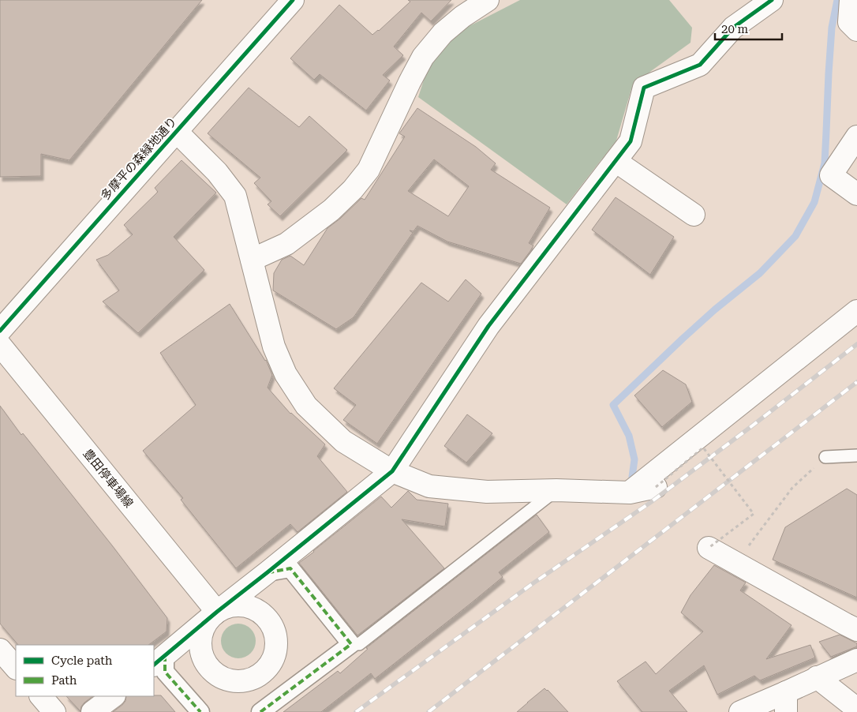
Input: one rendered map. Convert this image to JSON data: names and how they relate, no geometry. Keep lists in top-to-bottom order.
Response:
{
  "streets": {
    "street": ["多摩平の森緑地通り", "豊田停車場線"]
  },
  "legend": ["Cycle path", "Path"],
  "scale_bar": "20 m"
}
